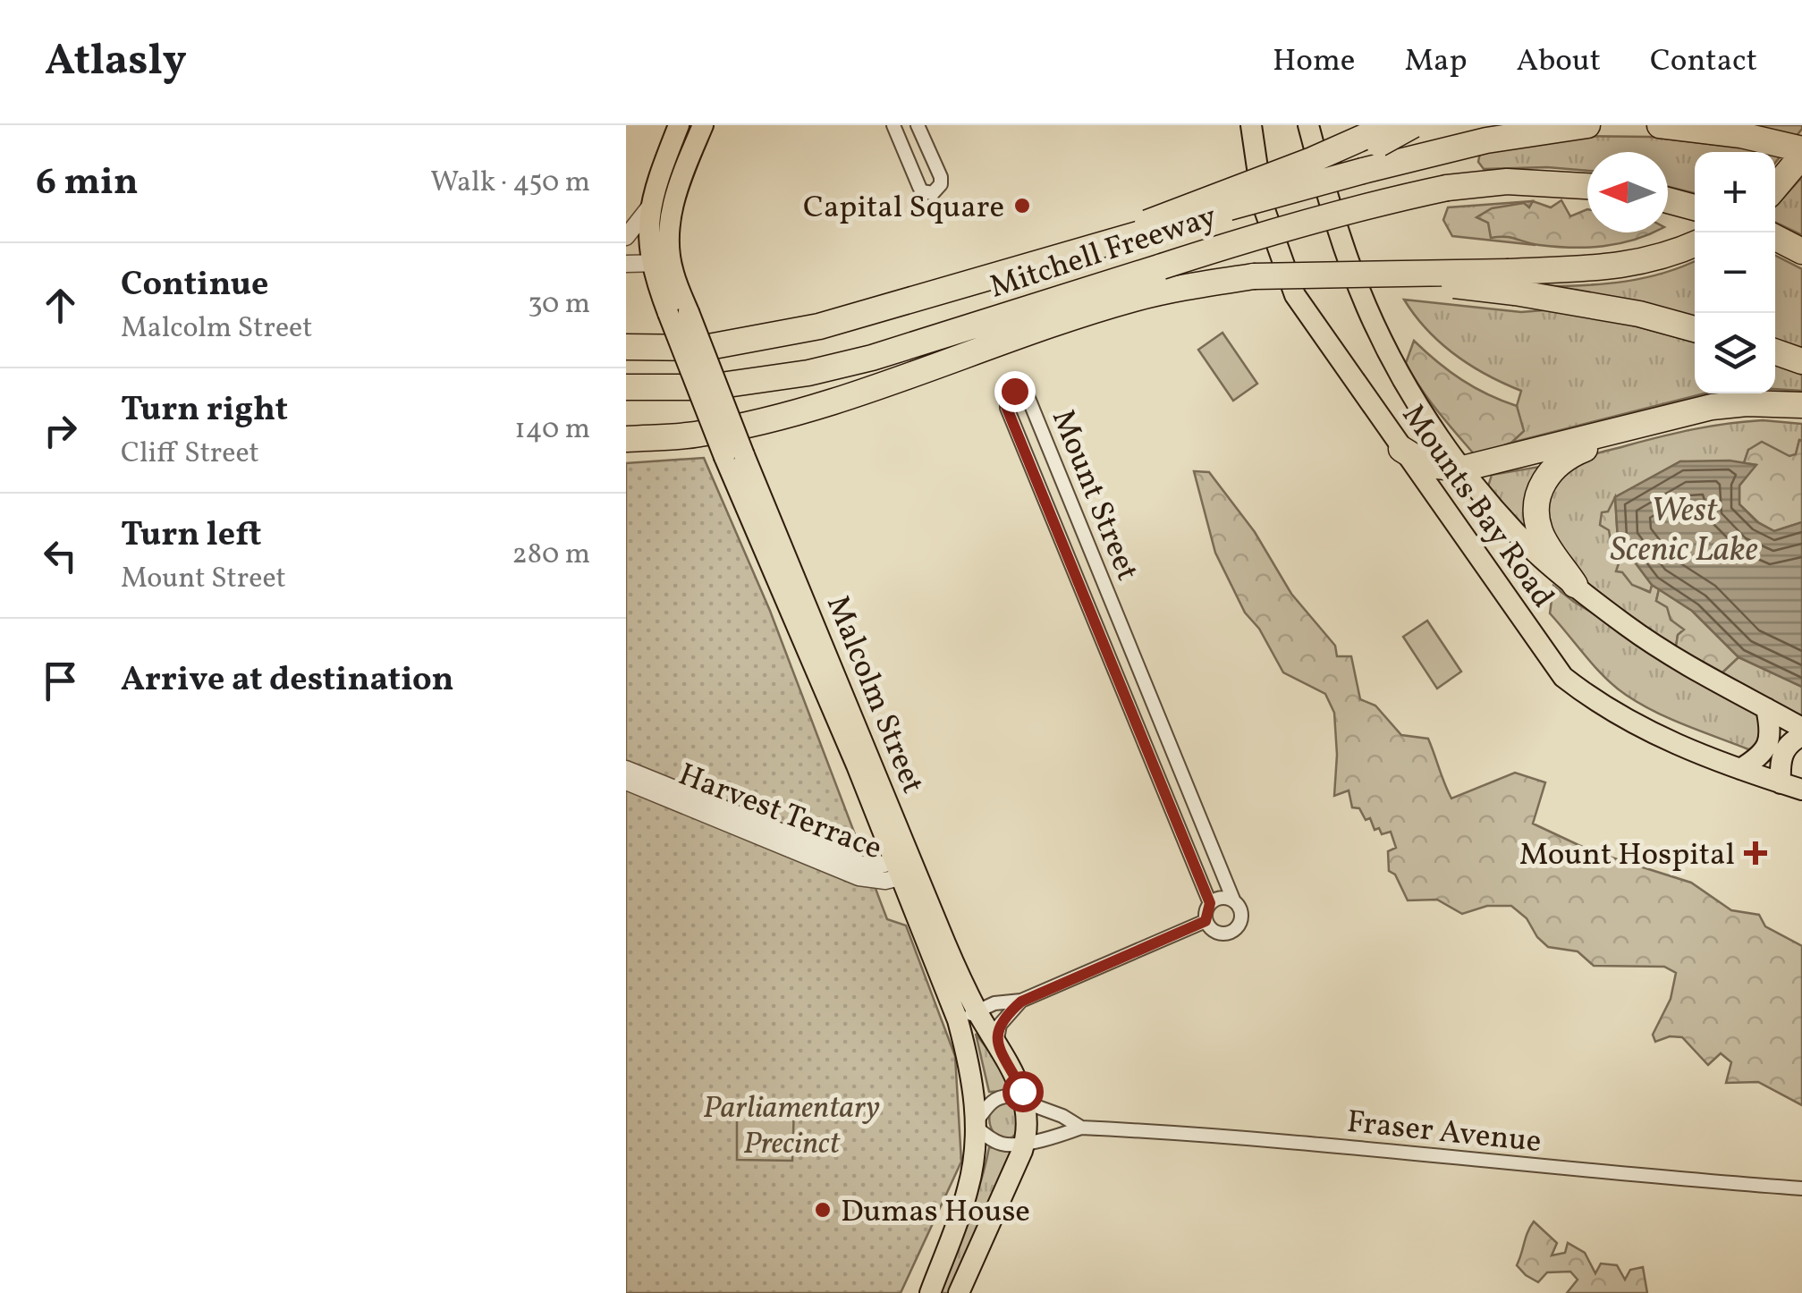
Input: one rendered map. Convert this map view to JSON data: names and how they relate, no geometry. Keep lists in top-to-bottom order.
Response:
{
  "streets": {
    "highway": ["Mitchell Freeway"],
    "main road": ["Mounts Bay Road", "Malcolm Street"],
    "street": ["Mount Street", "Harvest Terrace", "Fraser Avenue"]
  },
  "crossings": [
    ["Malcolm Street", "Harvest Terrace"],
    ["Malcolm Street", "Fraser Avenue"]
  ],
  "water": ["West Scenic Lake"],
  "parks": ["Parliamentary Precinct"],
  "places": {
    "other": ["Capital Square", "Dumas House"],
    "health": ["Mount Hospital"]
  },
  "north": "left",
  "page": {
    "header": "Atlasly",
    "nav": [
      "Home",
      "Map",
      "About",
      "Contact"
    ],
    "heading": ["6 min", "Walk · 450 m"],
    "map_buttons": ["+", "−"],
    "list": [
      ["Continue", "Malcolm Street", "30 m"],
      ["Turn right", "Cliff Street", "140 m"],
      ["Turn left", "Mount Street", "280 m"],
      "Arrive at destination"
    ]
  }
}
